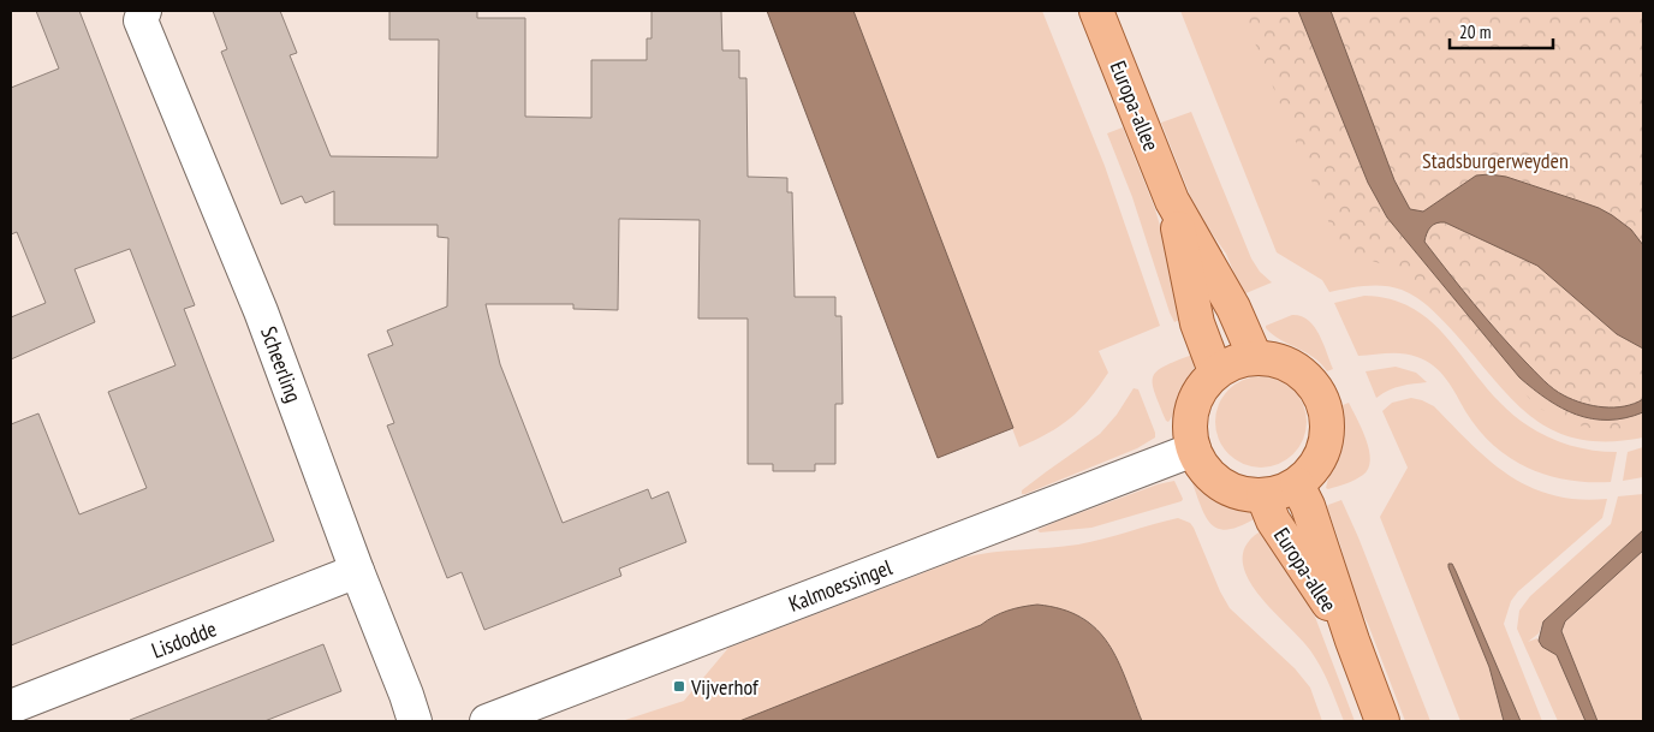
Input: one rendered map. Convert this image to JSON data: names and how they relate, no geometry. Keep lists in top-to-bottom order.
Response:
{
  "streets": {
    "main road": ["Europa-allee"],
    "street": ["Scheerling", "Kalmoessingel", "Lisdodde"]
  },
  "crossings": [
    ["Europa-allee", "Kalmoessingel"],
    ["Scheerling", "Lisdodde"]
  ],
  "parks": ["Stadsburgerweyden"],
  "places": {
    "transit": ["Vijverhof"]
  },
  "scale_bar": "20 m"
}
